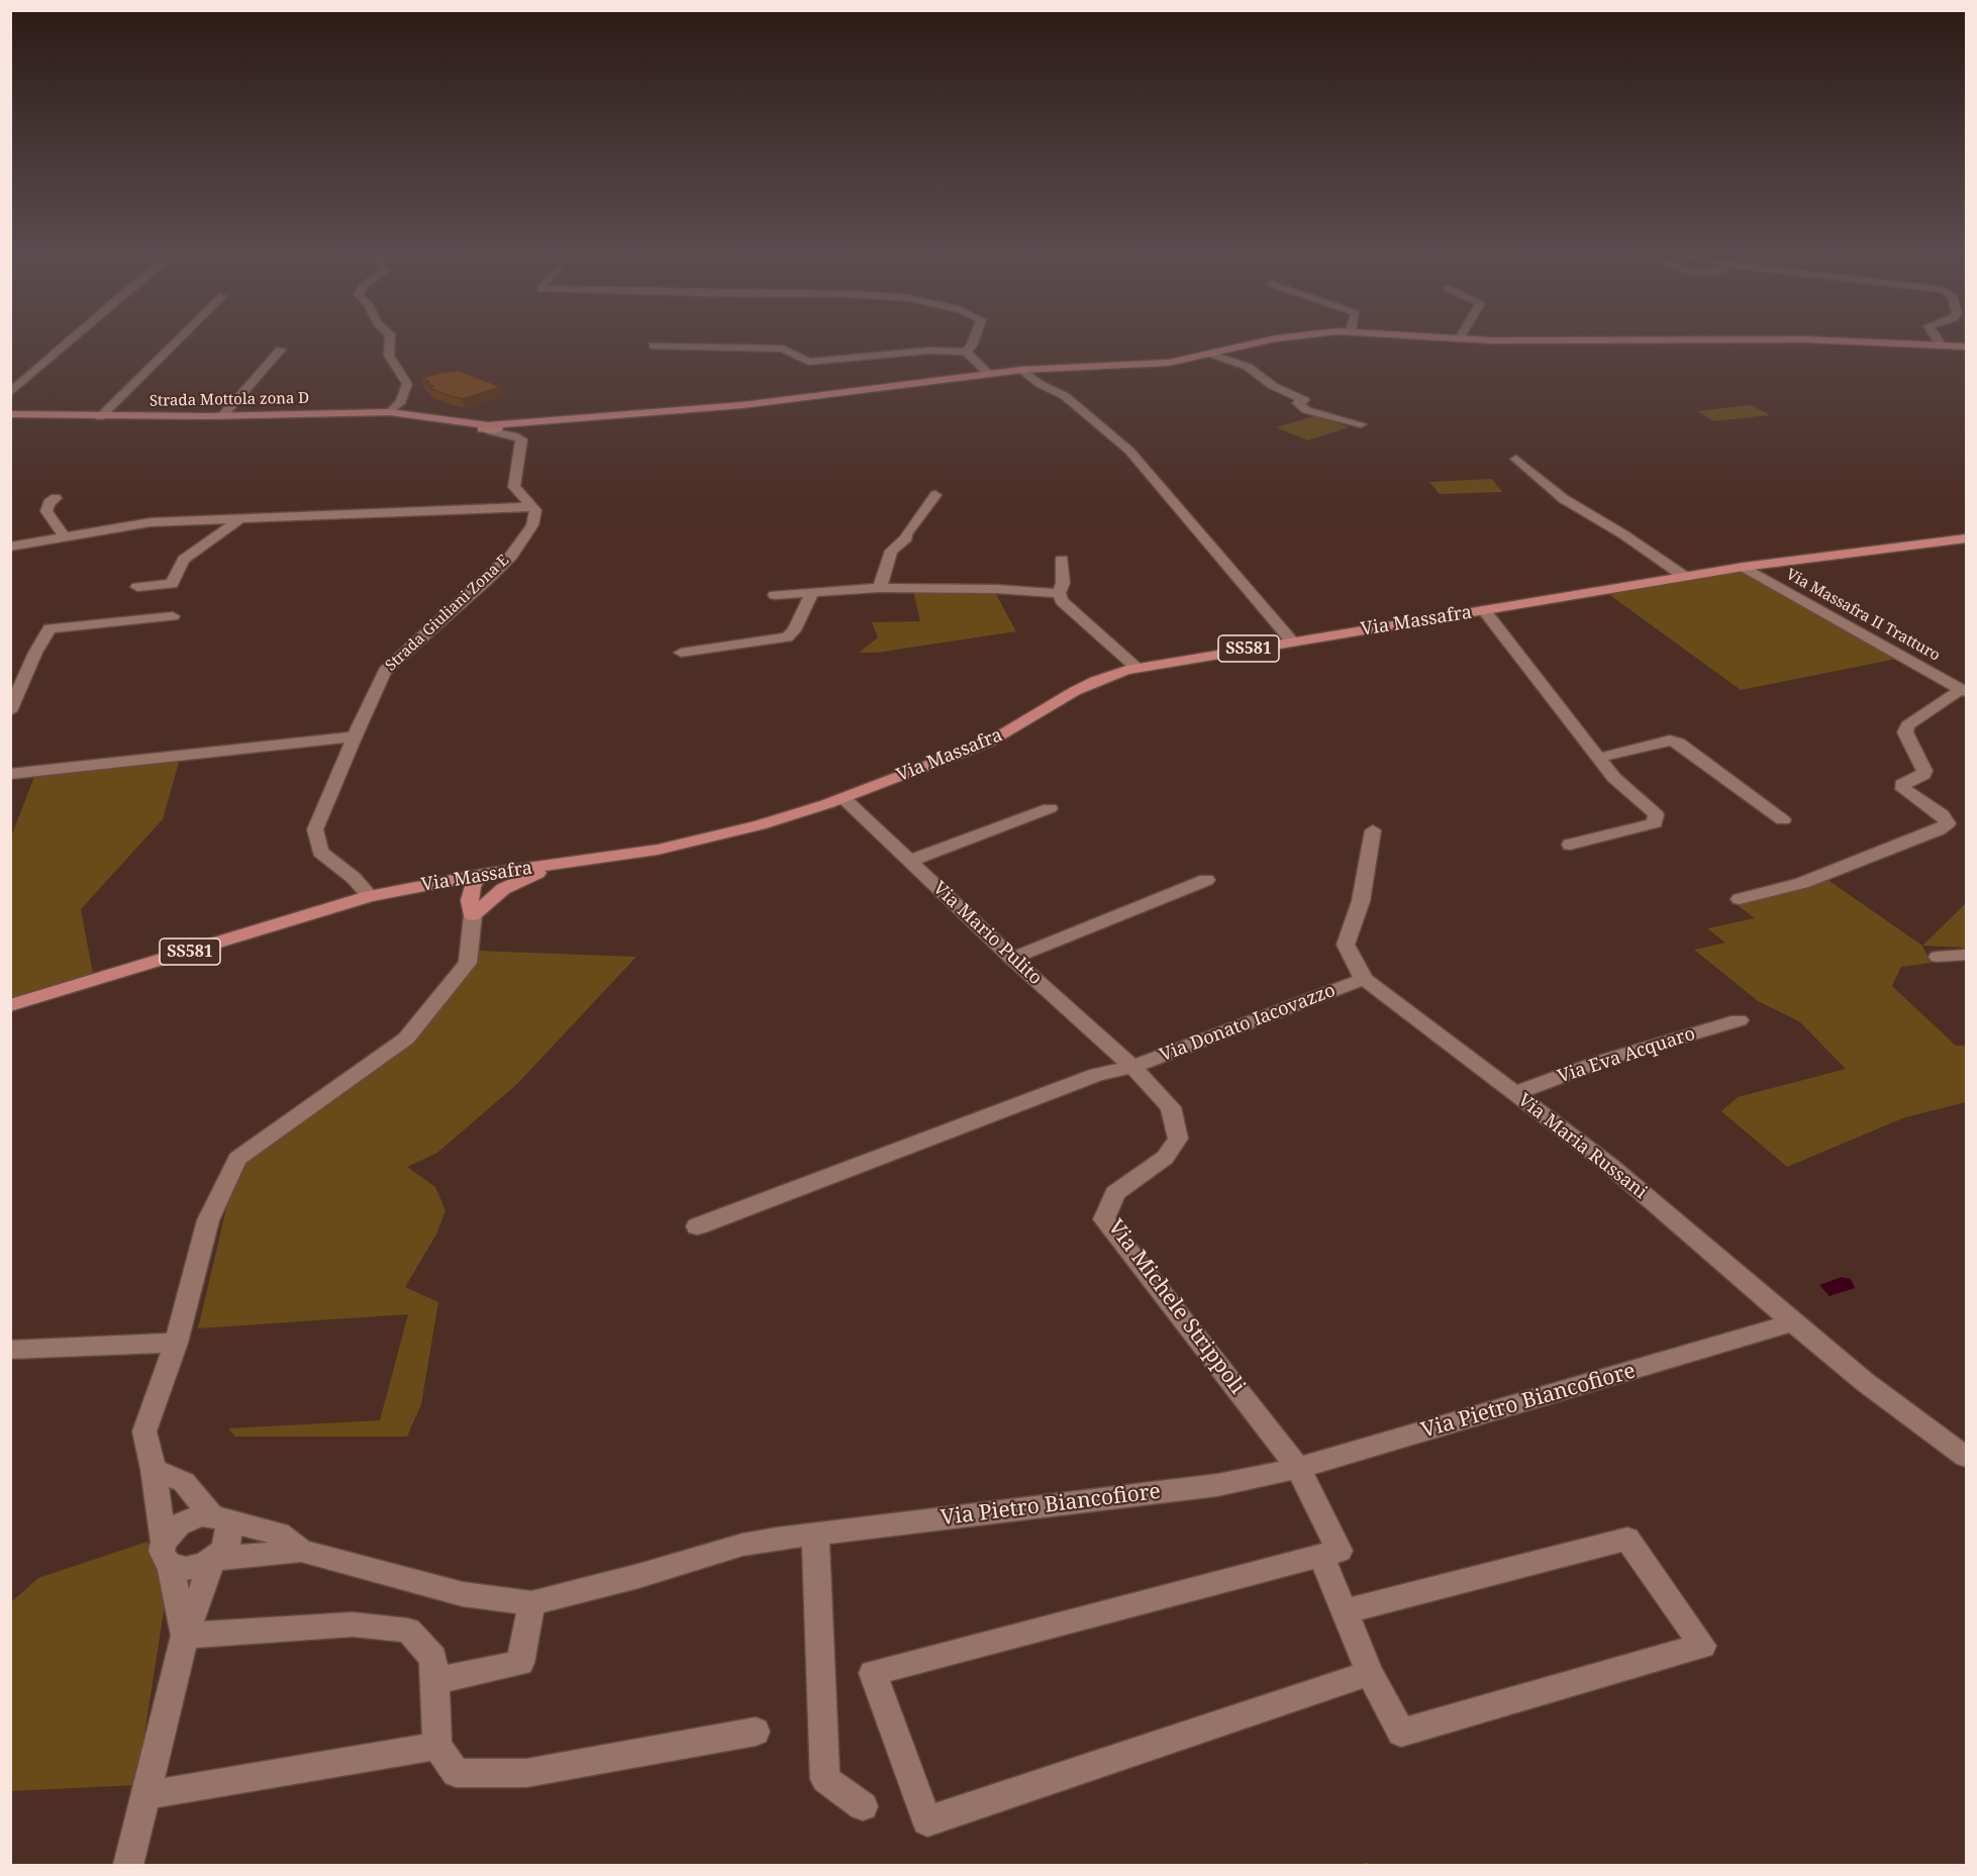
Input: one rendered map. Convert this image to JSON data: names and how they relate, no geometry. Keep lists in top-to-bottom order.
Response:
{
  "streets": {
    "main road": ["Strada Mottola zona D", "Via Massafra", "SS581"],
    "street": [
      "Strada Giuliani Zona E",
      "Via Massafra II Tratturo",
      "Via Mario Pulito",
      "Via Donato Iacovazzo",
      "Via Eva Acquaro",
      "Via Maria Russani",
      "Via Michele Strippoli",
      "Via Pietro Biancofiore"
    ]
  },
  "crossings": [
    ["Strada Giuliani Zona E", "Via Massafra"],
    ["Via Massafra II Tratturo", "Via Massafra"],
    ["Via Massafra", "Via Mario Pulito"],
    ["Via Mario Pulito", "Via Donato Iacovazzo"],
    ["Via Mario Pulito", "Via Michele Strippoli"],
    ["Via Donato Iacovazzo", "Via Maria Russani"],
    ["Via Donato Iacovazzo", "Via Michele Strippoli"],
    ["Via Eva Acquaro", "Via Maria Russani"],
    ["Via Maria Russani", "Via Pietro Biancofiore"],
    ["Via Michele Strippoli", "Via Pietro Biancofiore"]
  ]
}
